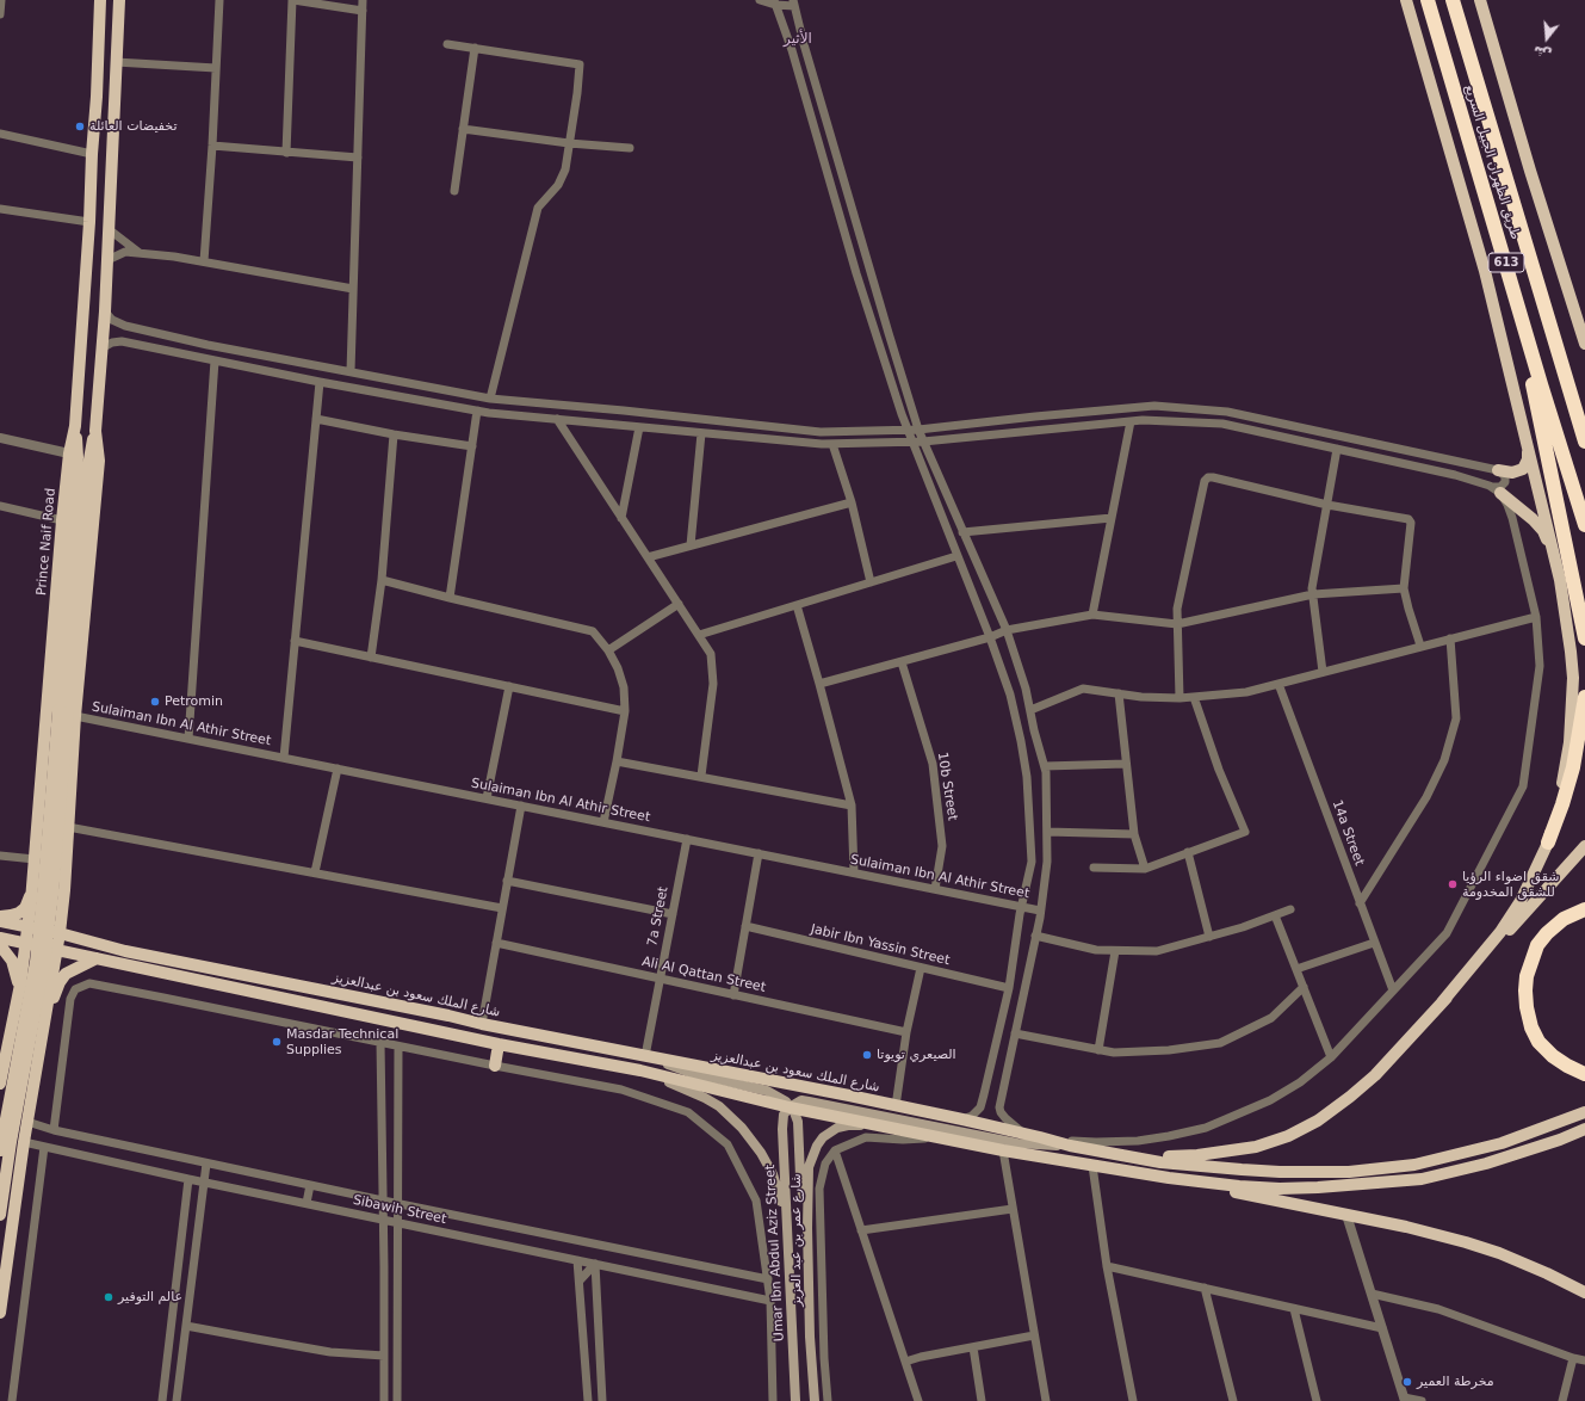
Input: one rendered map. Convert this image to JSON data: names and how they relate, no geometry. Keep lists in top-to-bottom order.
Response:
{
  "streets": {
    "highway": ["طريق الظهران الجبيل السريع", "613"],
    "main road": [
      "Prince Naif Road",
      "شارع الملك سعود بن عبدالعزيز",
      "شارع عمر بن عبد العزيز",
      "Umar Ibn Abdul Aziz Street"
    ],
    "street": [
      "Sulaiman Ibn Al Athir Street",
      "10b Street",
      "14a Street",
      "7a Street",
      "Jabir Ibn Yassin Street",
      "Ali Al Qattan Street",
      "Sibawih Street"
    ]
  },
  "crossings": [
    ["Prince Naif Road", "شارع الملك سعود بن عبدالعزيز"],
    ["Sulaiman Ibn Al Athir Street", "10b Street"],
    ["Sulaiman Ibn Al Athir Street", "7a Street"],
    ["7a Street", "Ali Al Qattan Street"],
    ["7a Street", "شارع الملك سعود بن عبدالعزيز"]
  ],
  "districts": ["الأثير"],
  "places": [
    "تخفيضات العائلة",
    "Petromin",
    "شقق اضواء الرؤيا للشقق المخدومة",
    "Masdar Technical Supplies",
    "الصيعري تويوتا",
    "عالم التوفير",
    "مخرطة العمير"
  ],
  "north": "bottom"
}
